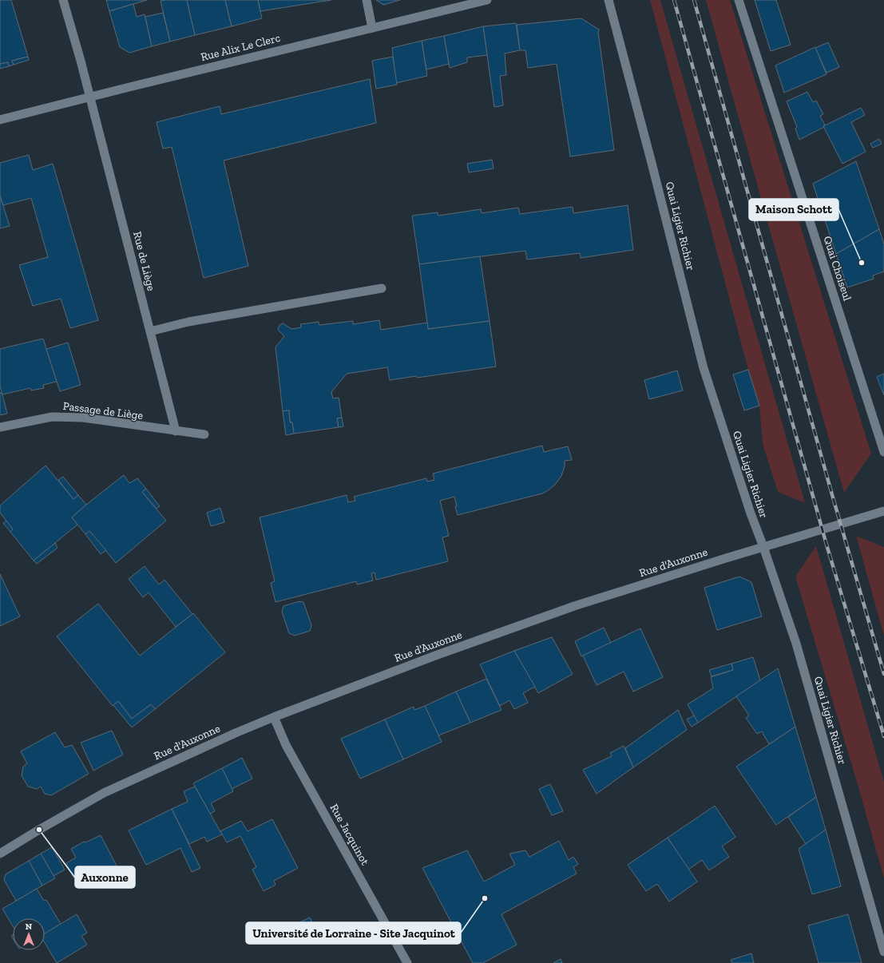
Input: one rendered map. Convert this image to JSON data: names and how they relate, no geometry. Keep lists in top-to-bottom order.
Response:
{
  "streets": {
    "street": [
      "Rue Alix Le Clerc",
      "Quai Ligier Richier",
      "Rue de Liège",
      "Quai Choiseul",
      "Passage de Liège",
      "Rue d'Auxonne",
      "Rue Jacquinot"
    ]
  },
  "crossings": [
    ["Rue Alix Le Clerc", "Rue de Liège"],
    ["Quai Ligier Richier", "Rue d'Auxonne"],
    ["Rue de Liège", "Passage de Liège"],
    ["Rue d'Auxonne", "Rue Jacquinot"]
  ],
  "places": ["Maison Schott", "Auxonne", "Université de Lorraine - Site Jacquinot"],
  "north": "top"
}
